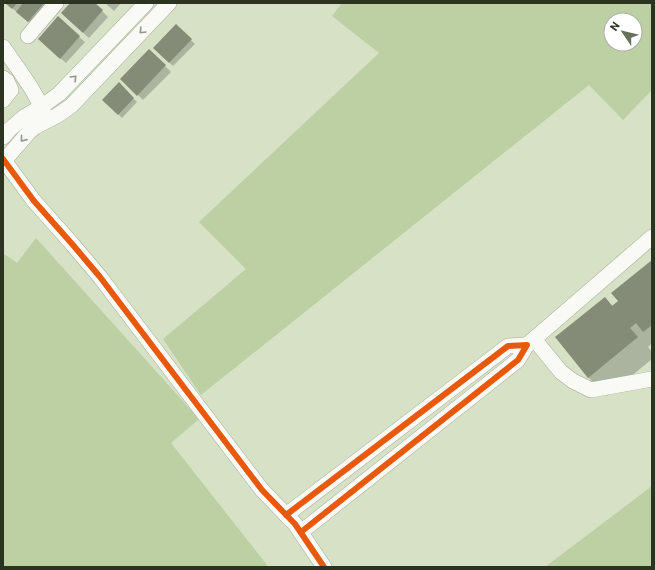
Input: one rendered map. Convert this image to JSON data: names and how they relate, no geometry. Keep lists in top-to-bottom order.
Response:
{
  "north": "top left"
}
